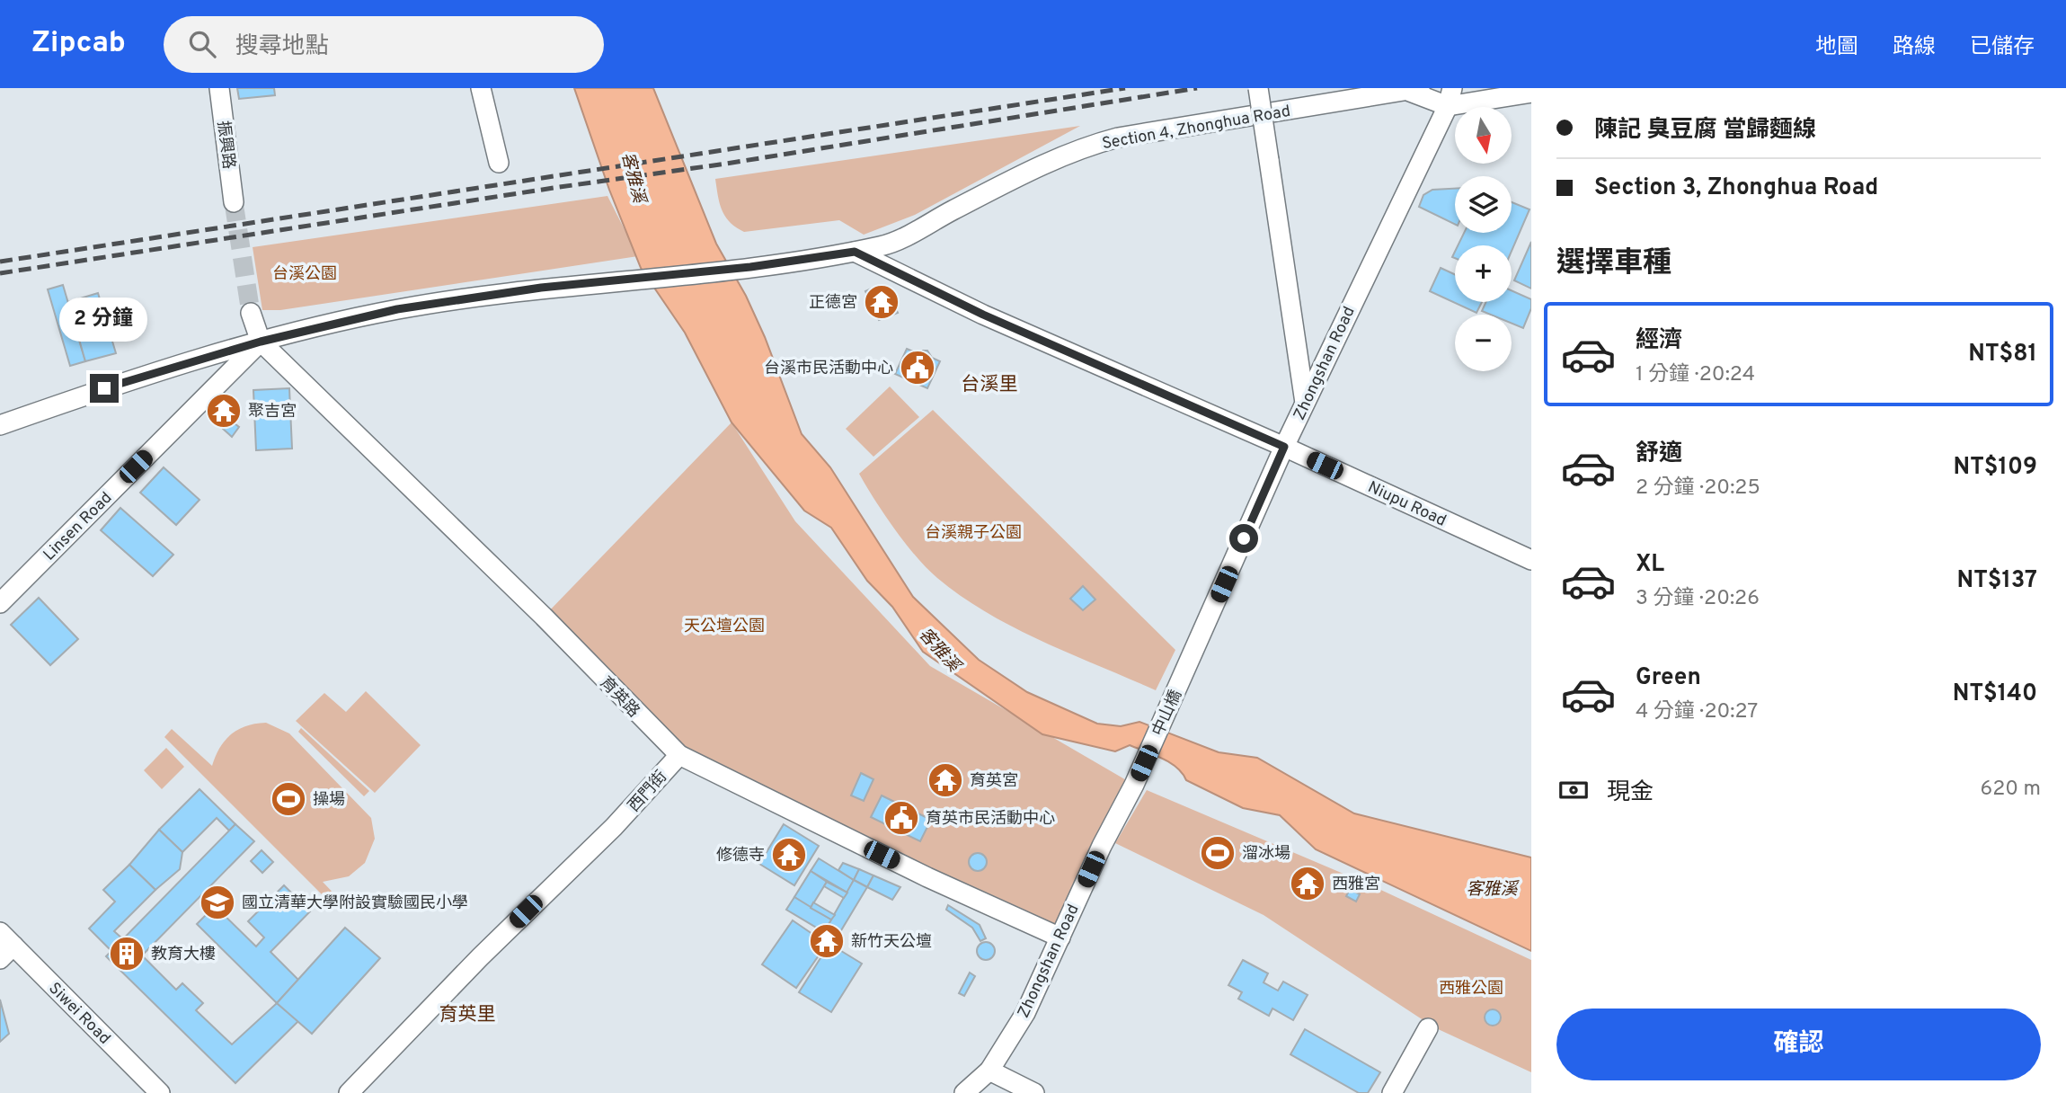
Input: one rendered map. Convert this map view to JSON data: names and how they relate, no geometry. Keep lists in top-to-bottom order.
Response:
{
  "streets": {
    "street": [
      "Section 4, Zhonghua Road",
      "振興路",
      "Zhongshan Road",
      "Niupu Road",
      "Linsen Road",
      "育英路",
      "中山橋",
      "Siwei Road"
    ]
  },
  "crossings": [
    ["Section 4, Zhonghua Road", "Zhongshan Road"],
    ["Section 4, Zhonghua Road", "Niupu Road"],
    ["Section 4, Zhonghua Road", "Linsen Road"],
    ["Section 4, Zhonghua Road", "育英路"],
    ["Zhongshan Road", "Niupu Road"],
    ["Zhongshan Road", "育英路"],
    ["Zhongshan Road", "中山橋"],
    ["Linsen Road", "育英路"]
  ],
  "districts": ["台溪里", "育英里"],
  "water": ["客雅溪"],
  "parks": [
    "台溪公園",
    "台溪親子公園",
    "天公壇公園",
    "西雅公園"
  ],
  "places": {
    "temple": [
      "正德宮",
      "聚吉宮",
      "育英宮",
      "修德寺",
      "西雅宮",
      "新竹天公壇"
    ],
    "public building": ["台溪市民活動中心", "育英市民活動中心"],
    "sports": ["操場", "溜冰場"],
    "school or university": ["國立清華大學附設實驗國民小學"],
    "building": ["教育大樓"]
  },
  "north": "bottom",
  "page": {
    "header": "Zipcab",
    "search": "搜尋地點",
    "nav": ["地圖", "路線", "已儲存"],
    "banner": ["陳記 臭豆腐 當歸麵線", "Section 3, Zhonghua Road"],
    "map_buttons": ["+", "−"],
    "heading": "選擇車種",
    "bubble": "2 分鐘",
    "list": [
      {
        "name": "經濟",
        "note": "1 分鐘 · 20:24",
        "value": "NT$81"
      },
      {
        "name": "舒適",
        "note": "2 分鐘 · 20:25",
        "value": "NT$109"
      },
      {
        "name": "XL",
        "note": "3 分鐘 · 20:26",
        "value": "NT$137"
      },
      {
        "name": "Green",
        "note": "4 分鐘 · 20:27",
        "value": "NT$140"
      }
    ],
    "pay": ["現金", "620 m"],
    "buttons": "確認"
  }
}
